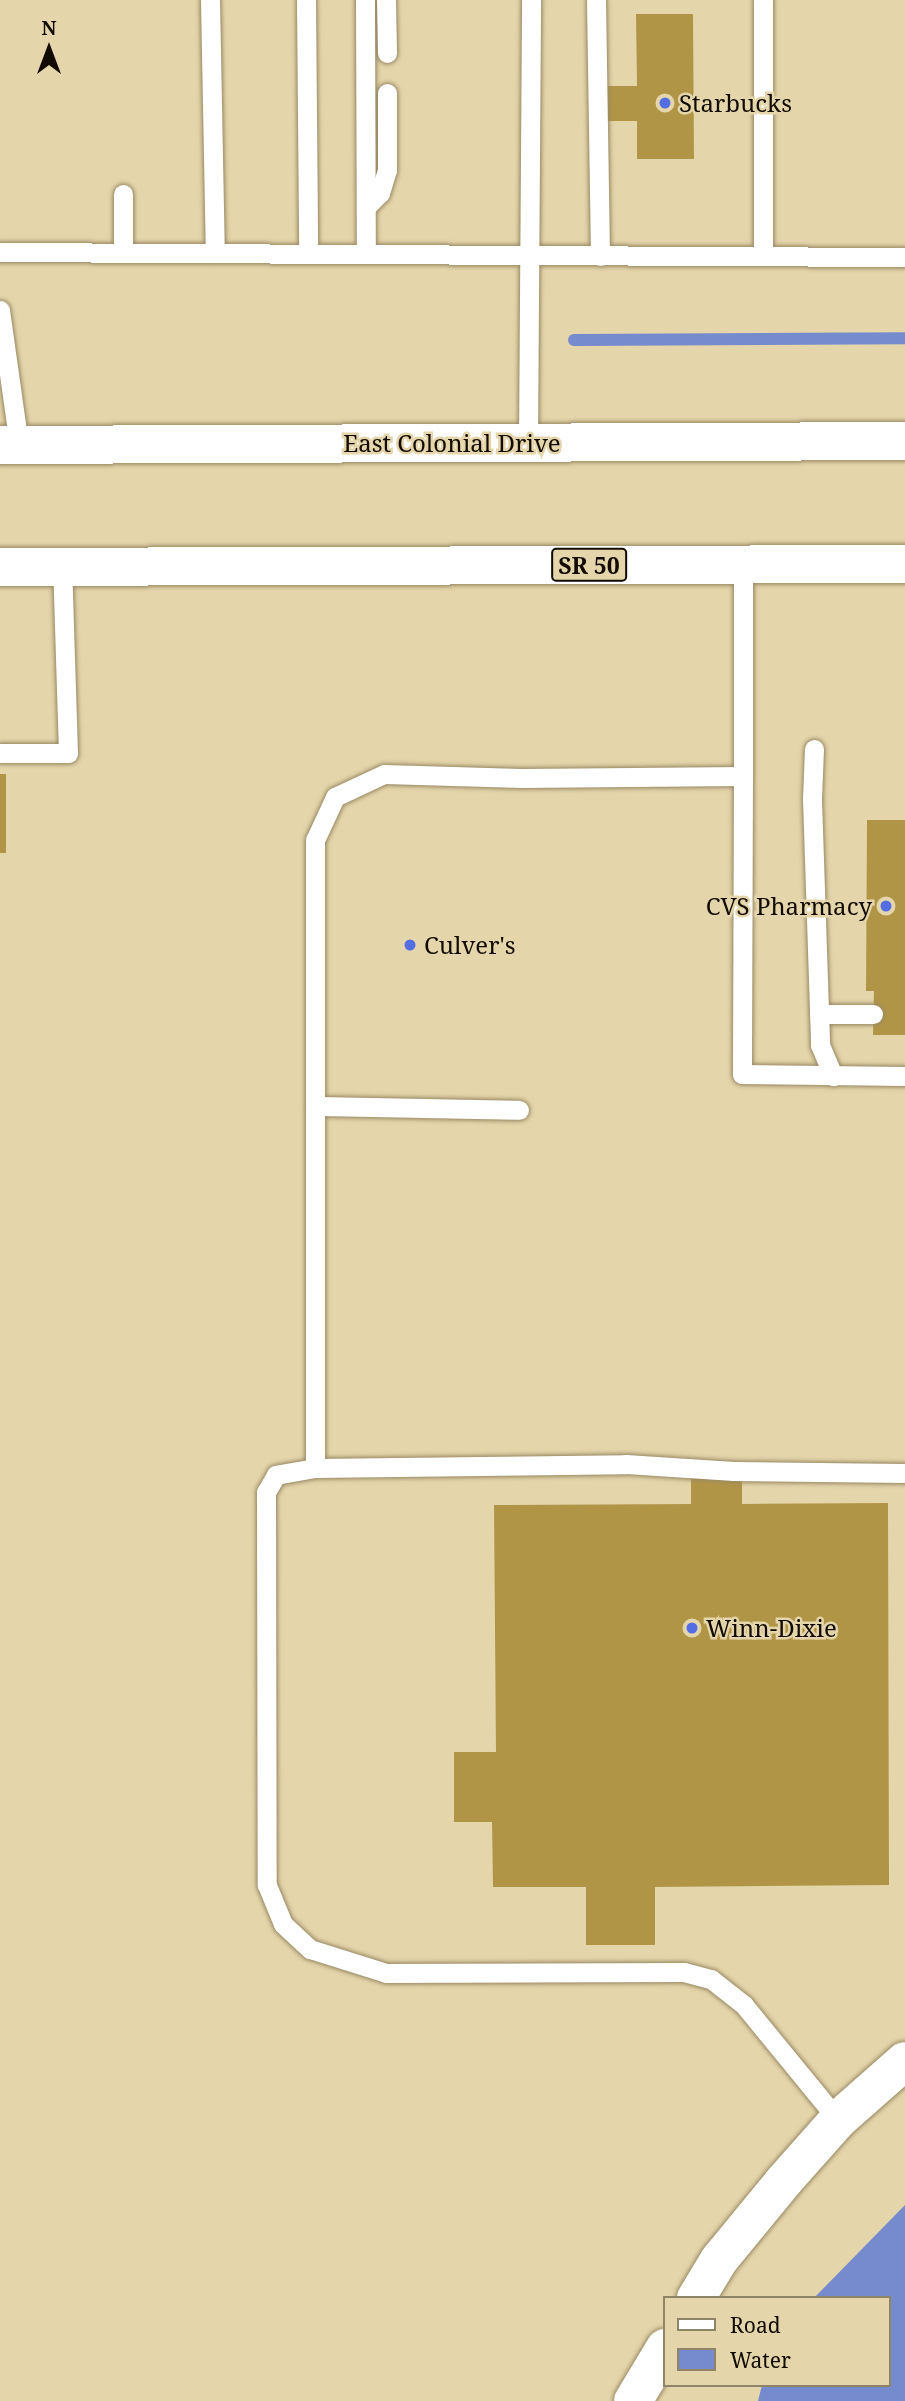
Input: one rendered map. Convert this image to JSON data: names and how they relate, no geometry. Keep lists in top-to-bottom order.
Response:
{
  "streets": {
    "main road": ["East Colonial Drive", "SR 50"]
  },
  "places": [
    "Starbucks",
    "CVS Pharmacy",
    "Culver's",
    "Winn-Dixie"
  ],
  "legend": ["Road", "Water"],
  "north": "top"
}
